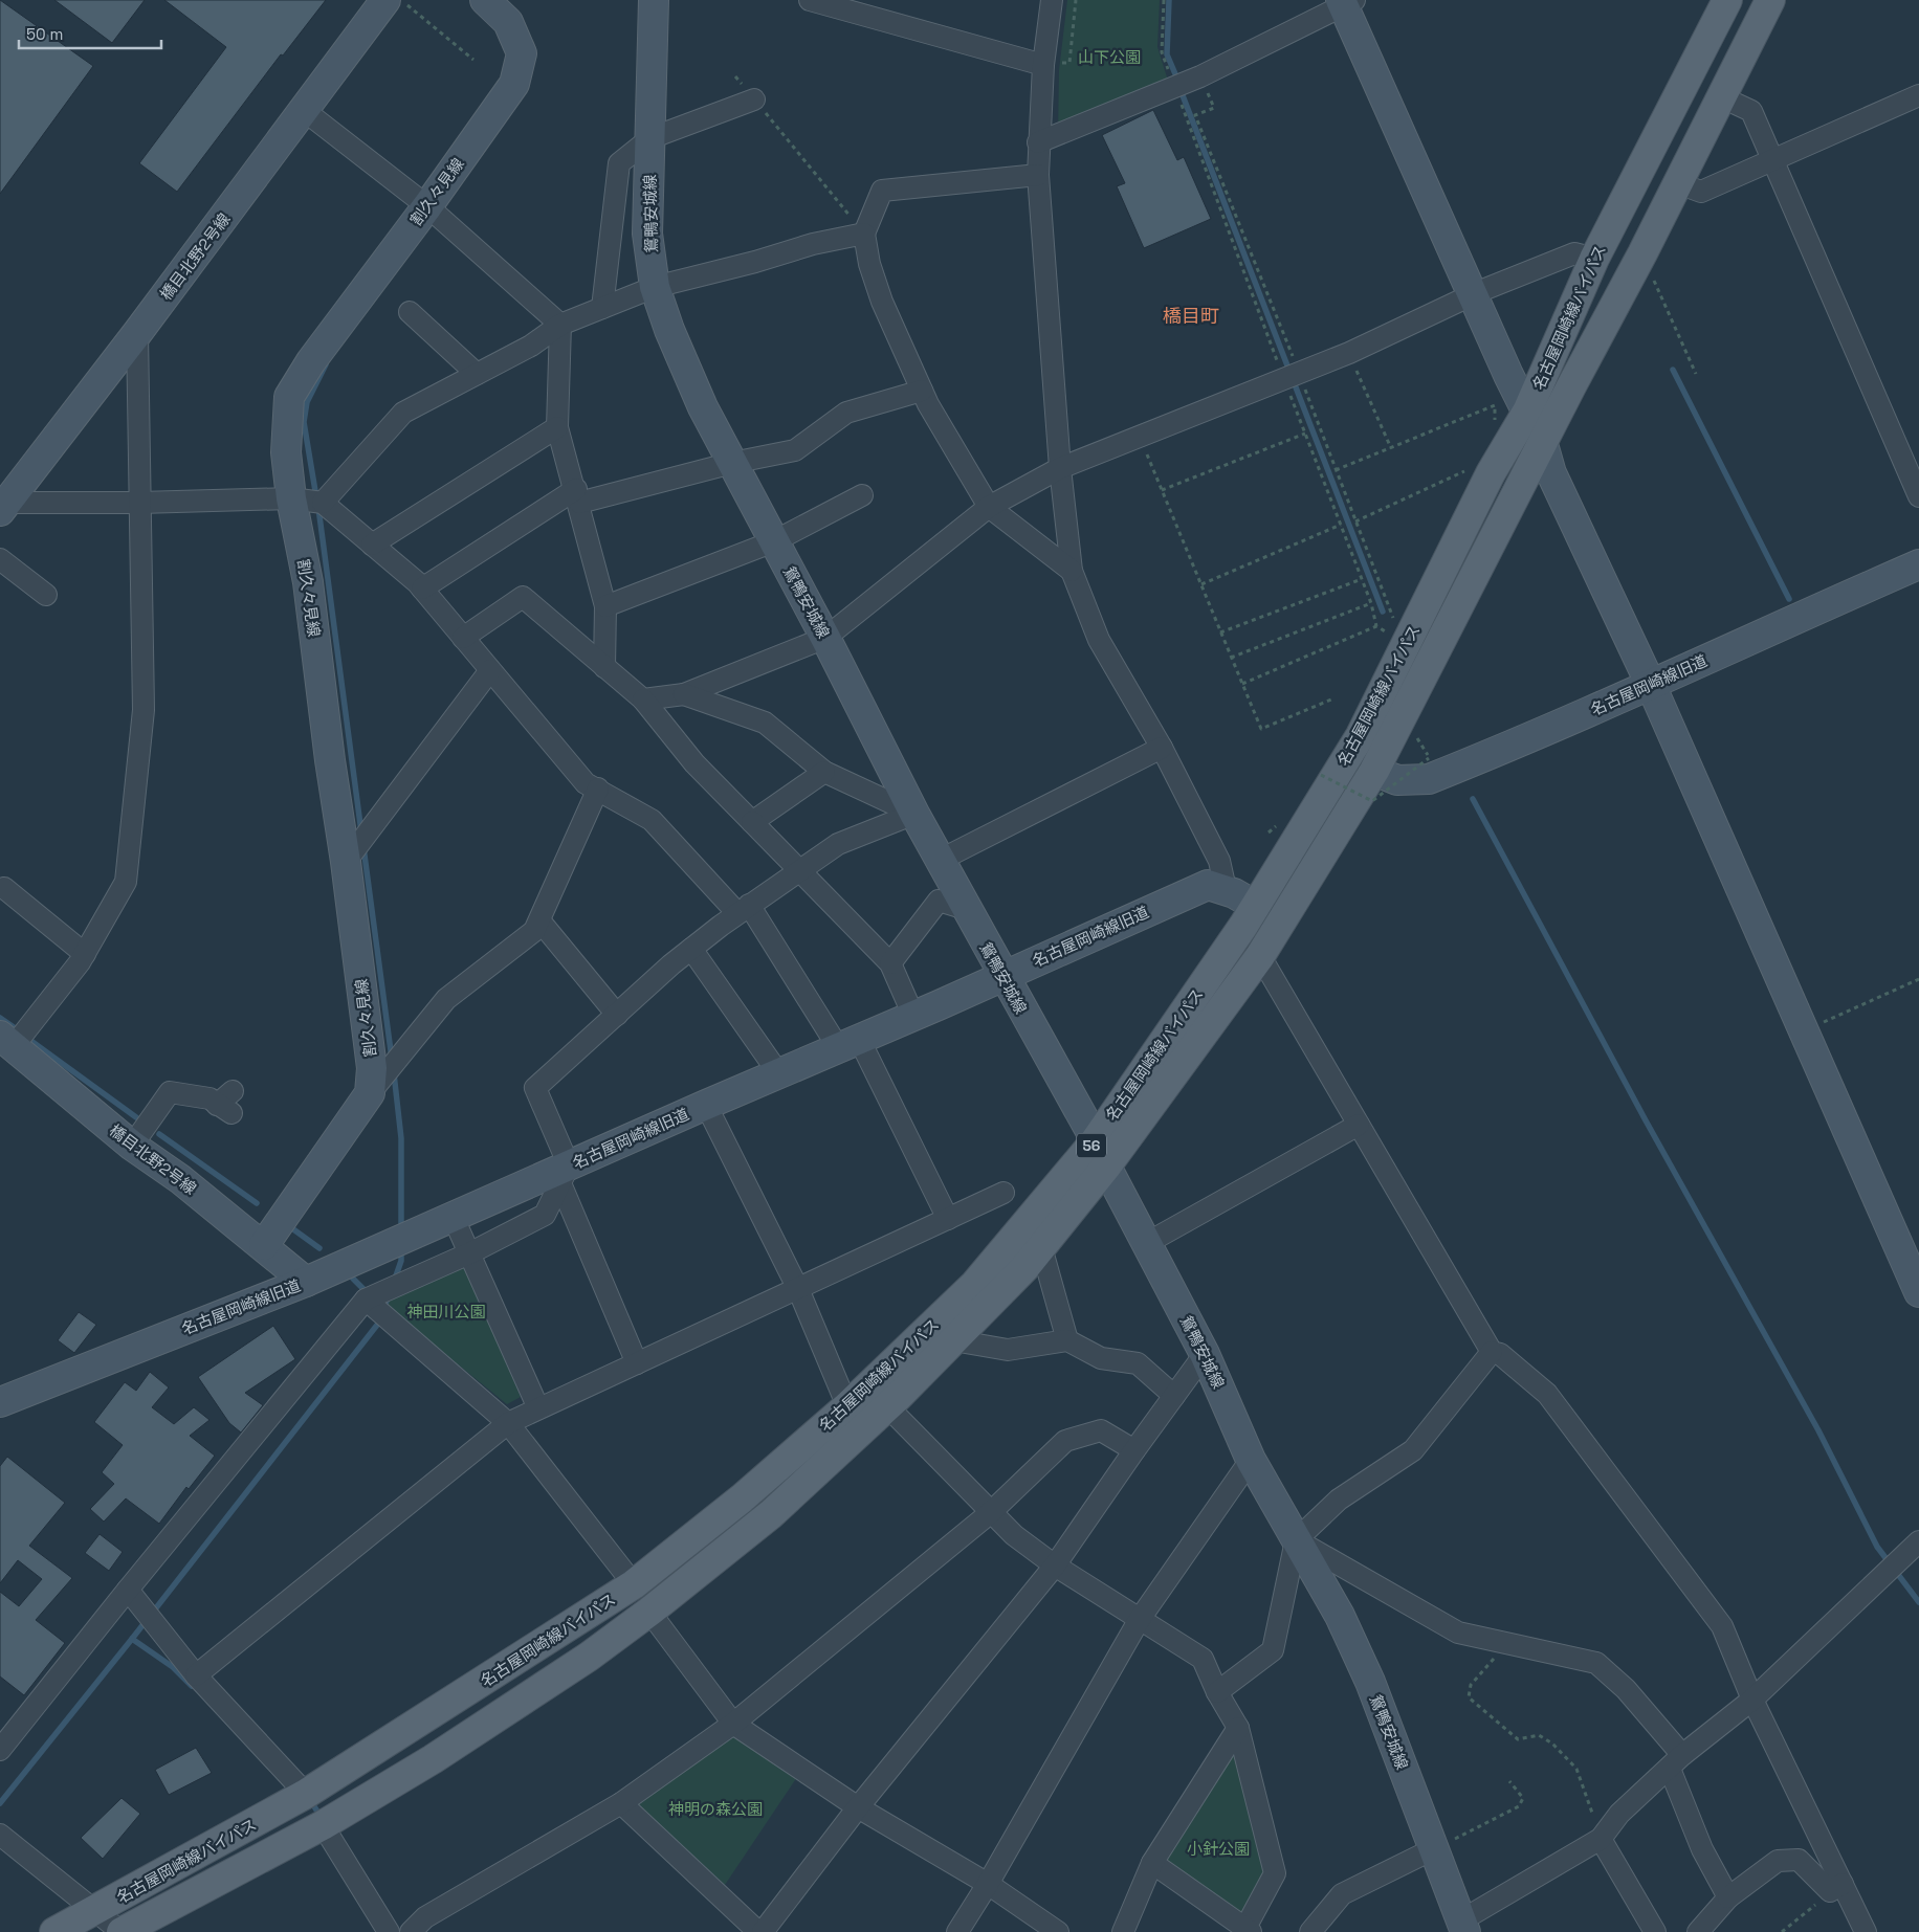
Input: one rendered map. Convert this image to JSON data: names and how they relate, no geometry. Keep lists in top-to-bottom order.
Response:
{
  "streets": {
    "main road": ["名古屋岡崎線バイパス", "56"],
    "street": [
      "割久々見線",
      "鴛鴨安城線",
      "橋目北野2号線",
      "名古屋岡崎線旧道"
    ]
  },
  "crossings": [
    ["鴛鴨安城線", "名古屋岡崎線バイパス"],
    ["鴛鴨安城線", "名古屋岡崎線旧道"],
    ["橋目北野2号線", "名古屋岡崎線旧道"],
    ["名古屋岡崎線バイパス", "名古屋岡崎線旧道"]
  ],
  "districts": ["橋目町"],
  "parks": [
    "山下公園",
    "神田川公園",
    "神明の森公園",
    "小針公園"
  ],
  "scale_bar": "50 m"
}
